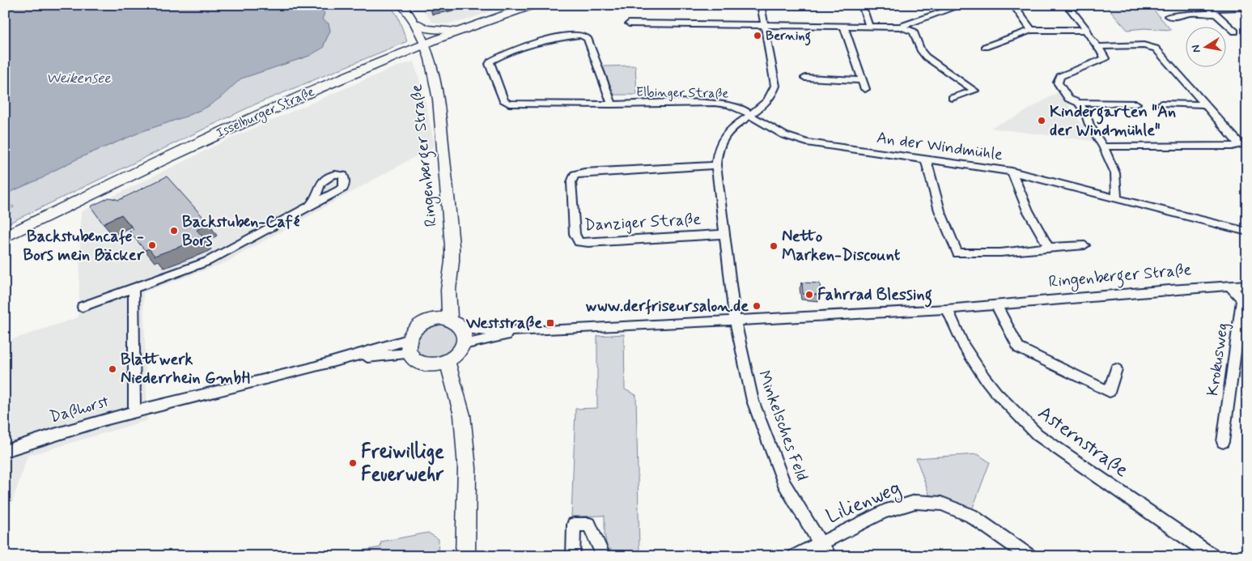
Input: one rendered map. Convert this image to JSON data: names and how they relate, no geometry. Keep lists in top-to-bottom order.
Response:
{
  "streets": {
    "main road": ["Isselburger Straße", "Ringenberger Straße"],
    "street": [
      "Elbinger Straße",
      "An der Windmühle",
      "Danziger Straße",
      "Krokusweg",
      "Daßhorst",
      "Minkelsches Feld",
      "Asternstraße",
      "Lilienweg"
    ]
  },
  "crossings": [
    ["Elbinger Straße", "An der Windmühle"],
    ["Elbinger Straße", "Danziger Straße"],
    ["Isselburger Straße", "Ringenberger Straße"],
    ["An der Windmühle", "Danziger Straße"],
    ["Ringenberger Straße", "Danziger Straße"],
    ["Ringenberger Straße", "Krokusweg"],
    ["Ringenberger Straße", "Daßhorst"],
    ["Ringenberger Straße", "Minkelsches Feld"],
    ["Ringenberger Straße", "Asternstraße"],
    ["Danziger Straße", "Minkelsches Feld"],
    ["Minkelsches Feld", "Lilienweg"]
  ],
  "water": ["Weikensee"],
  "places": {
    "other": [
      "Berning",
      "Kindergarten \"An der Windmühle\"",
      "Backstuben-Café Bors",
      "Backstubencafe - Bors mein Bäcker",
      "Netto Marken-Discount",
      "Fahrrad Blessing",
      "www.derfriseursalon.de",
      "Blattwerk Niederrhein GmbH",
      "Freiwillige Feuerwehr"
    ],
    "transit": ["Weststraße"]
  },
  "north": "left"
}
